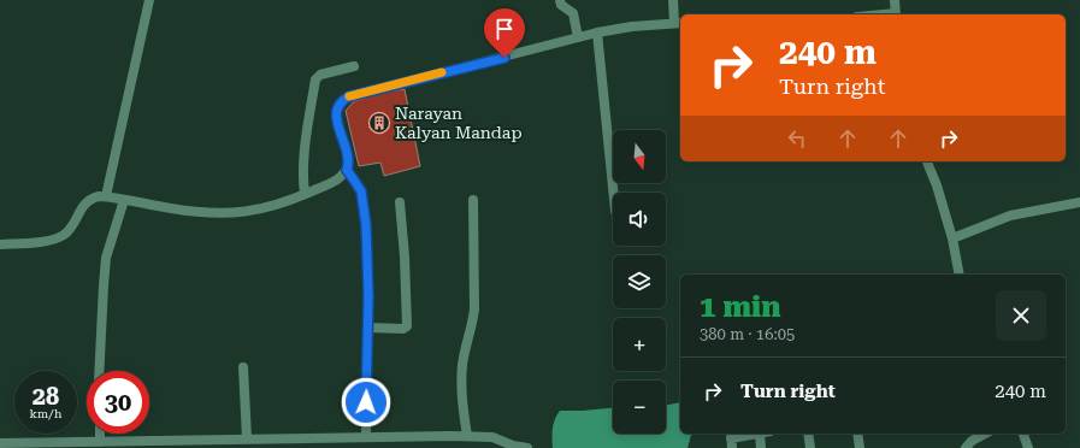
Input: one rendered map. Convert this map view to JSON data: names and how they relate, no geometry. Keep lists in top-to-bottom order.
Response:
{
  "places": {
    "building": ["Narayan Kalyan Mandap"]
  },
  "north": "bottom",
  "page": {
    "turn": ["240 m", "Turn right"],
    "map_buttons": ["+", "−"],
    "heading": ["1 min", "380 m · 16:05"],
    "list": [
      {
        "name": "Turn right",
        "value": "240 m"
      }
    ],
    "speed": "28 km/h",
    "limit": "30"
  }
}
